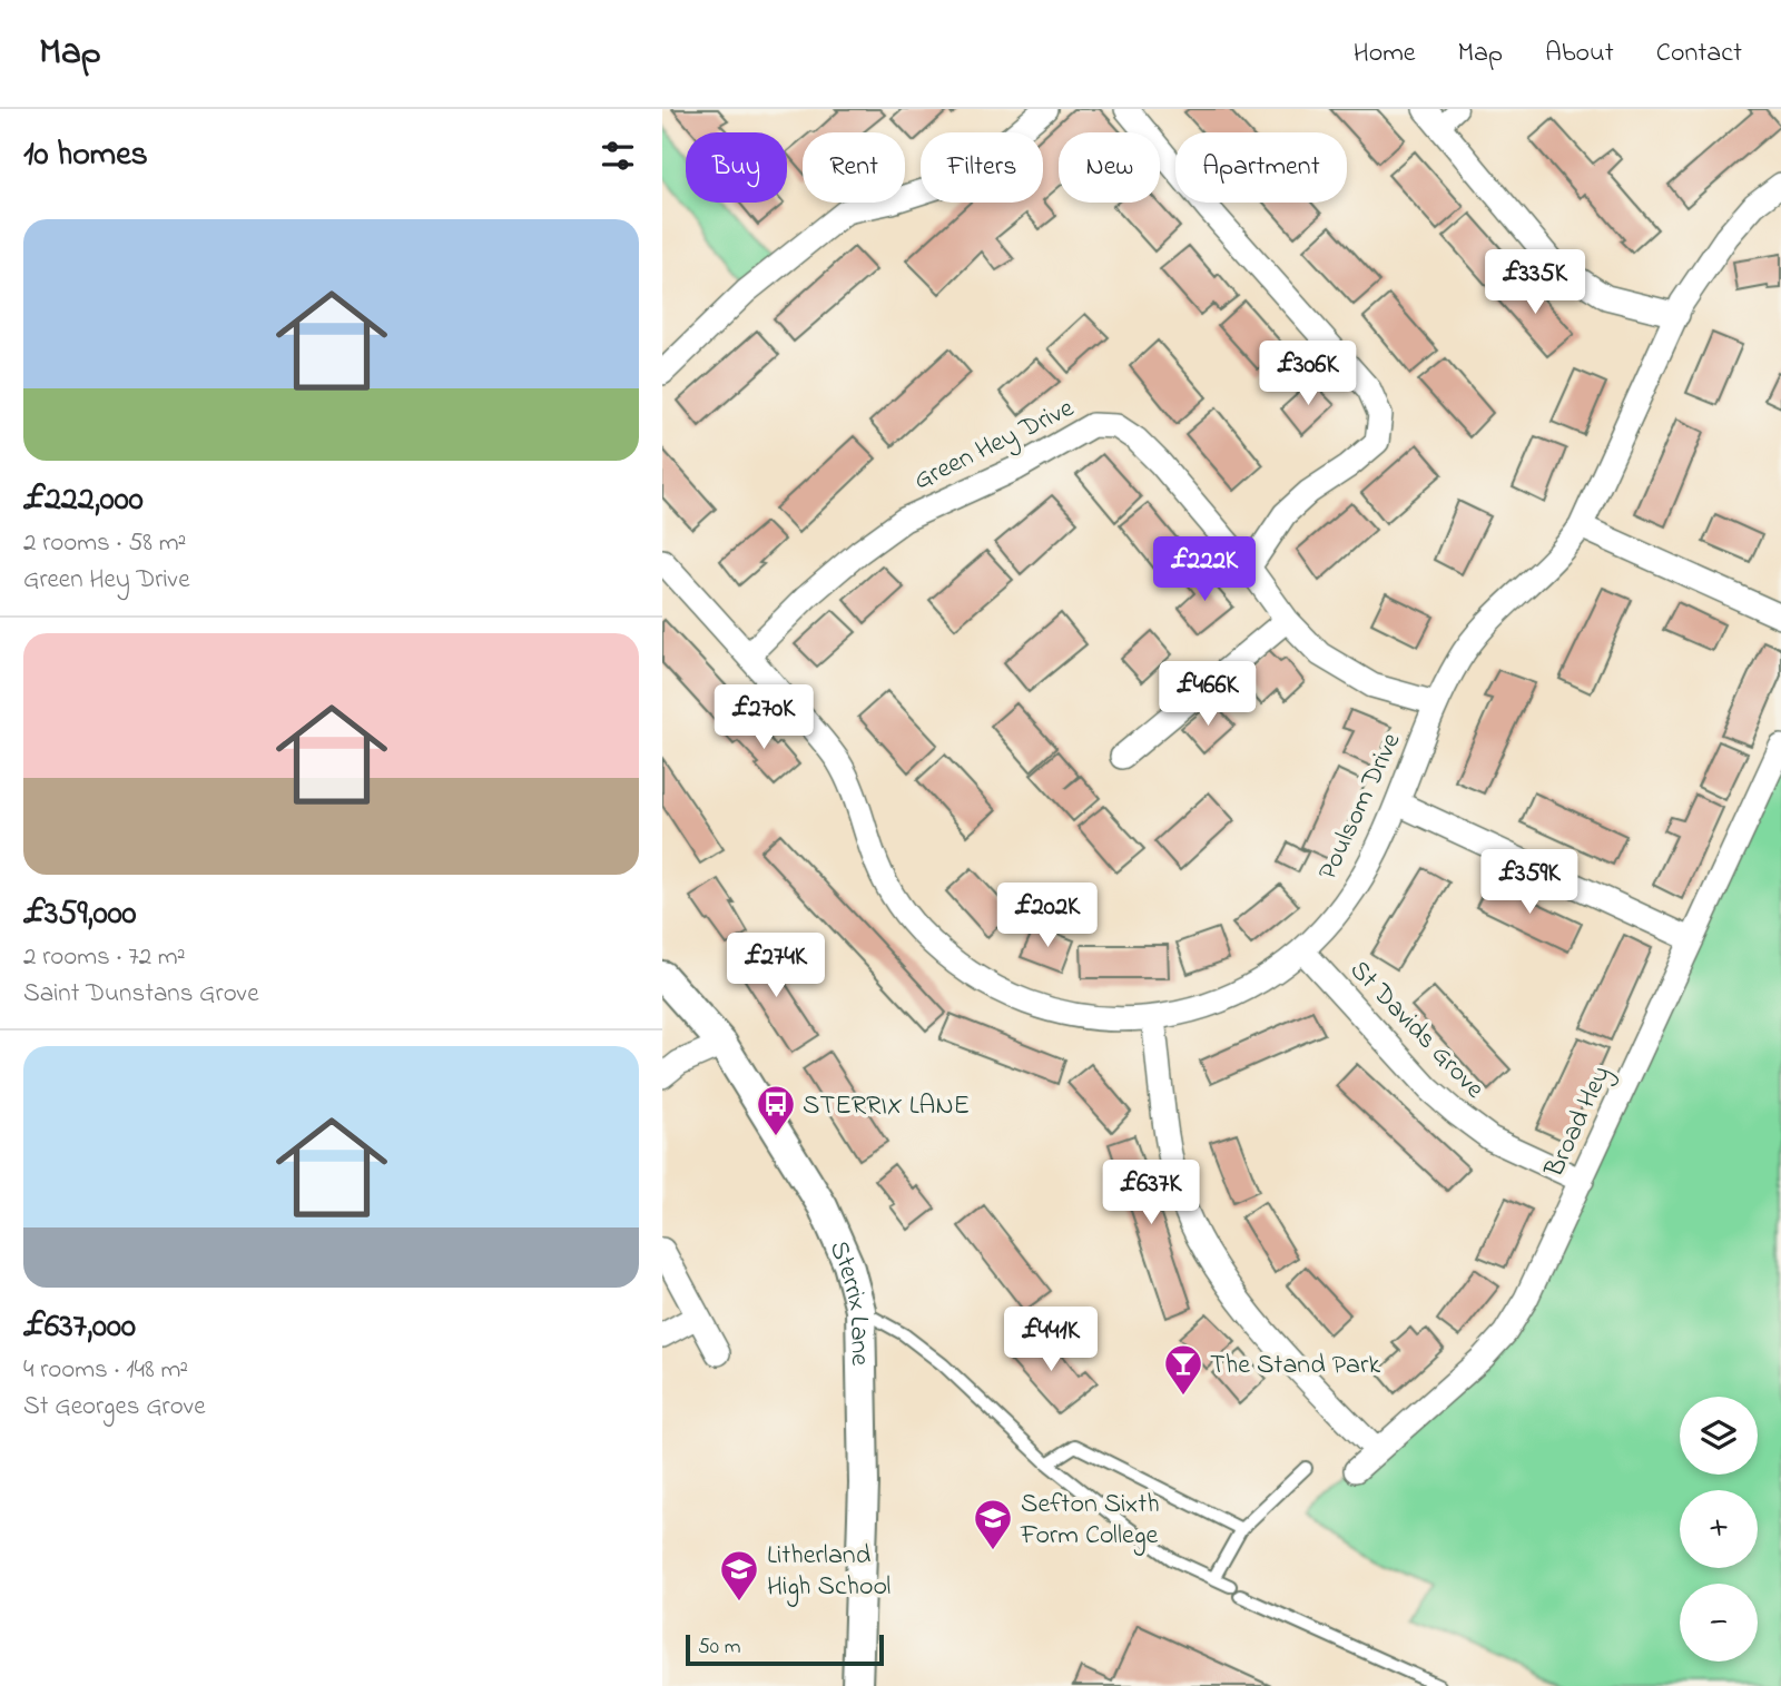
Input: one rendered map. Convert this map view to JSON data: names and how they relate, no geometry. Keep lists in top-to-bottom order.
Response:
{
  "streets": {
    "street": [
      "Green Hey Drive",
      "Poulsom Drive",
      "St Davids Grove",
      "Broad Hey",
      "Sterrix Lane"
    ]
  },
  "crossings": [
    ["Green Hey Drive", "Poulsom Drive"],
    ["Poulsom Drive", "St Davids Grove"],
    ["St Davids Grove", "Broad Hey"]
  ],
  "places": {
    "bus stop": ["STERRIX LANE"],
    "bar": ["The Stand Park"],
    "school or university": ["Sefton Sixth Form College", "Litherland High School"]
  },
  "scale_bar": "50 m",
  "page": {
    "header": "Map",
    "nav": [
      "Home",
      "Map",
      "About",
      "Contact"
    ],
    "heading": "10 homes",
    "chip": [
      "Buy",
      "Rent",
      "Filters",
      "New",
      "Apartment"
    ],
    "list": [
      {
        "name": "£222,000",
        "note": "2 rooms · 58 m² · Green Hey Drive"
      },
      {
        "name": "£359,000",
        "note": "2 rooms · 72 m² · Saint Dunstans Grove"
      },
      {
        "name": "£637,000",
        "note": "4 rooms · 148 m² · St Georges Grove"
      }
    ],
    "price": [
      "£335K",
      "£306K",
      "£222K",
      "£466K",
      "£270K",
      "£359K",
      "£202K",
      "£274K",
      "£637K",
      "£441K"
    ],
    "map_buttons": ["+", "−"],
    "scale": "50 m"
  }
}
